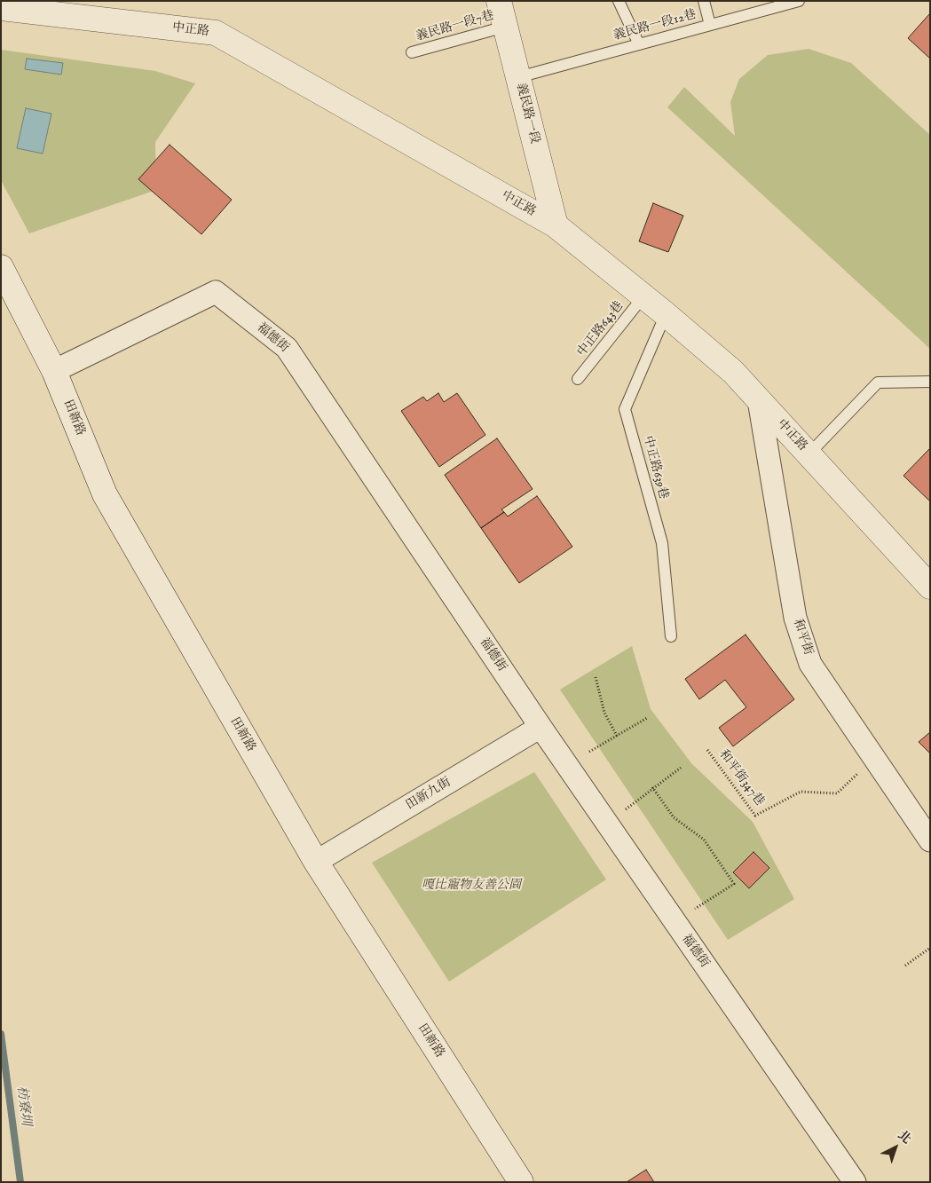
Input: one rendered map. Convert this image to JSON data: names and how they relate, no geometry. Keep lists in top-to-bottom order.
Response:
{
  "streets": {
    "street": [
      "中正路",
      "義民路一段",
      "福德街",
      "田新路",
      "和平街",
      "田新九街"
    ],
    "lane": [
      "義民路一段12巷",
      "義民路一段7巷",
      "中正路643巷",
      "中正路639巷"
    ],
    "path": ["和平街347巷"]
  },
  "crossings": [
    ["義民路一段12巷", "義民路一段"],
    ["義民路一段7巷", "義民路一段"],
    ["中正路", "義民路一段"],
    ["中正路", "中正路643巷"],
    ["中正路", "中正路639巷"],
    ["中正路", "和平街"],
    ["福德街", "田新路"],
    ["福德街", "田新九街"],
    ["田新路", "田新九街"],
    ["和平街", "和平街347巷"]
  ],
  "water": ["枋寮圳"],
  "parks": ["嘎比寵物友善公園"],
  "north": "top right"
}
